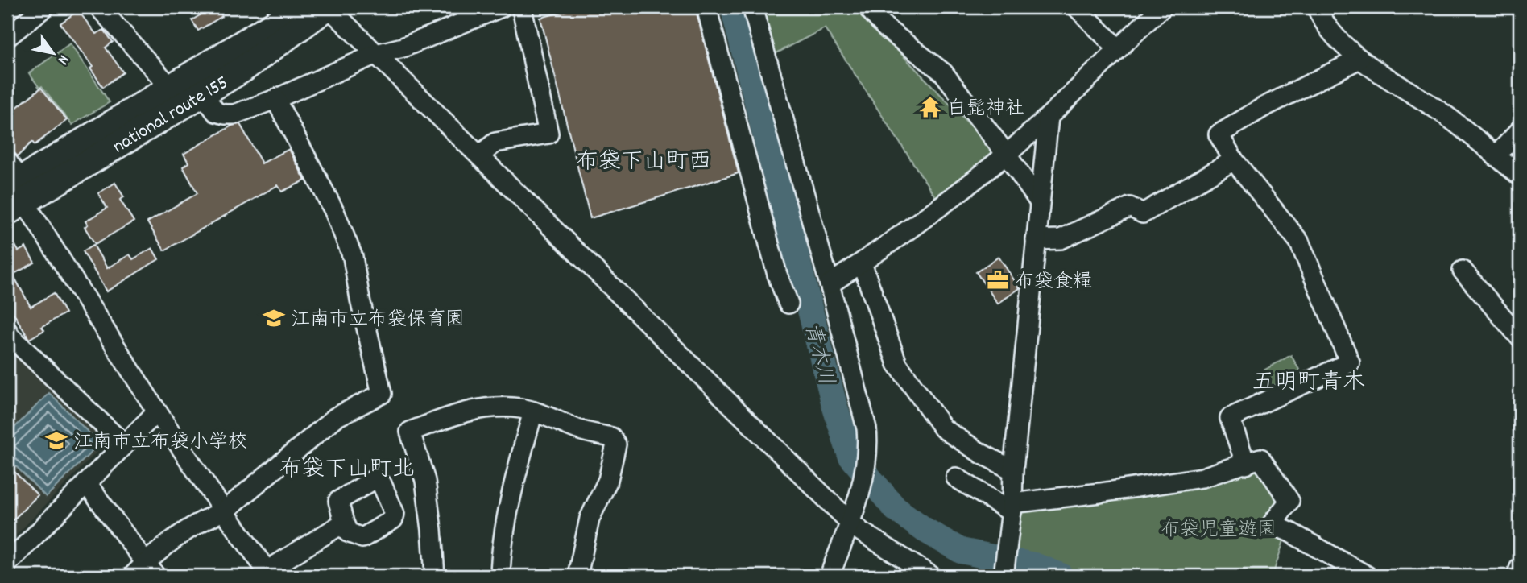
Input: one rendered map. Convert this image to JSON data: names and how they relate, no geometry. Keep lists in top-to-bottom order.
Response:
{
  "streets": {
    "highway": ["national route 155"]
  },
  "districts": ["布袋下山町西", "五明町青木", "布袋下山町北"],
  "water": ["青木川"],
  "parks": ["布袋児童遊園"],
  "places": {
    "temple": ["白髭神社"],
    "office": ["布袋食糧"],
    "school or university": ["江南市立布袋保育園", "江南市立布袋小学校"]
  },
  "north": "bottom right"
}
